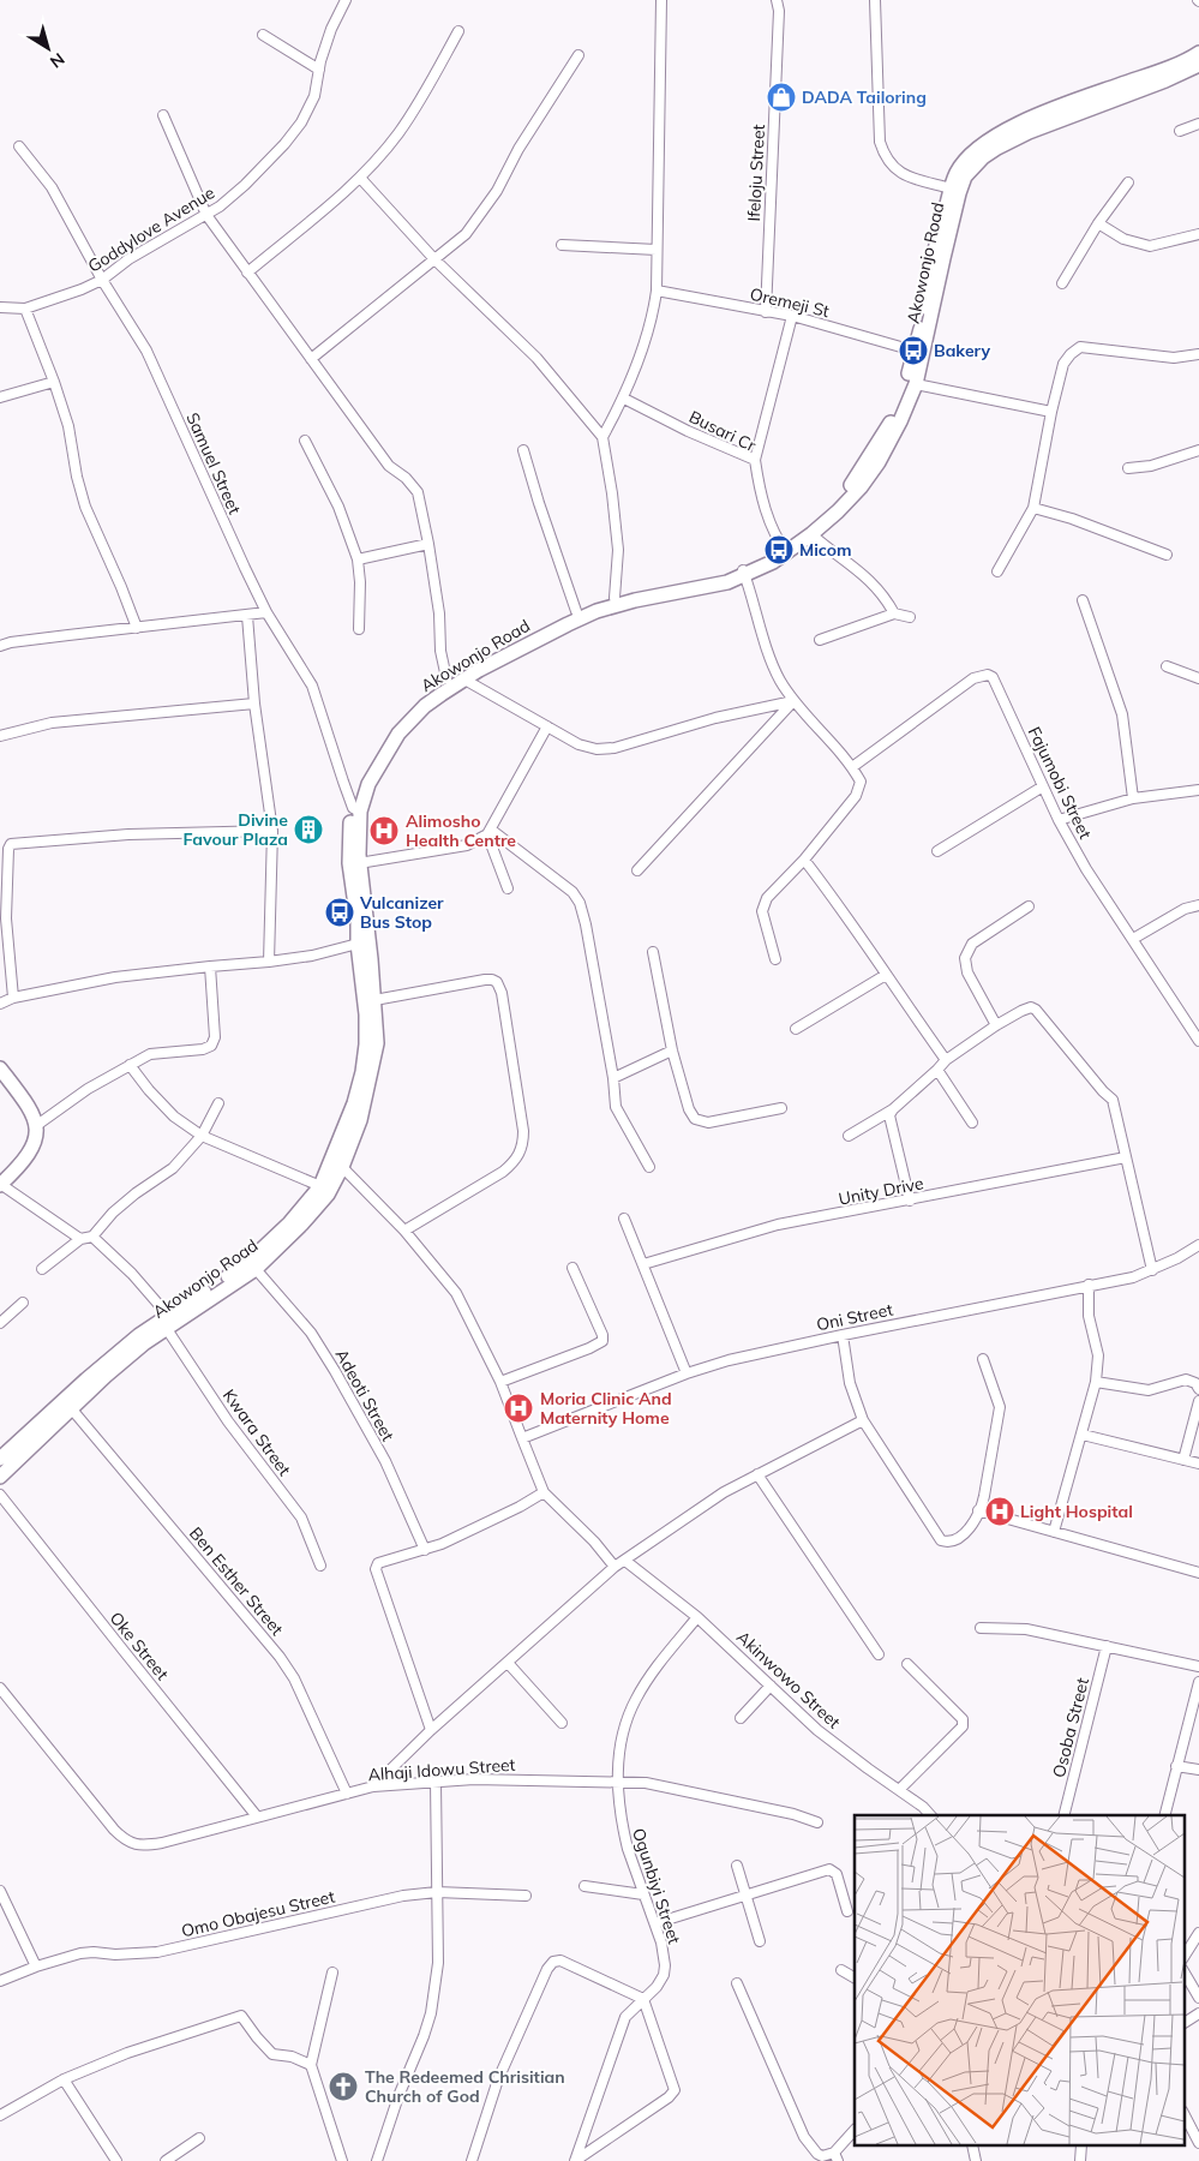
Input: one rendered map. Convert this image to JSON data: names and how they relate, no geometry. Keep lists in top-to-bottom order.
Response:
{
  "streets": {
    "main road": ["Akowonjo Road"],
    "street": [
      "Ifeloju Street",
      "Goddylove Avenue",
      "Oremeji St",
      "Busari Cr",
      "Samuel Street",
      "Fajumobi Street",
      "Unity Drive",
      "Oni Street",
      "Adeoti Street",
      "Kwara Street",
      "Ben Esther Street",
      "Oke Street",
      "Akinwowo Street",
      "Osoba Street",
      "Alhaji Idowu Street",
      "Ogunbiyi Street",
      "Omo Obajesu Street"
    ]
  },
  "crossings": [
    ["Ifeloju Street", "Oremeji St"],
    ["Goddylove Avenue", "Samuel Street"],
    ["Akowonjo Road", "Oremeji St"],
    ["Akowonjo Road", "Busari Cr"],
    ["Akowonjo Road", "Samuel Street"],
    ["Akowonjo Road", "Adeoti Street"],
    ["Akowonjo Road", "Kwara Street"],
    ["Akowonjo Road", "Ben Esther Street"],
    ["Ben Esther Street", "Alhaji Idowu Street"],
    ["Oke Street", "Alhaji Idowu Street"],
    ["Akinwowo Street", "Ogunbiyi Street"],
    ["Alhaji Idowu Street", "Ogunbiyi Street"]
  ],
  "places": {
    "shop": ["DADA Tailoring"],
    "bus stop": ["Bakery", "Micom", "Vulcanizer Bus Stop"],
    "building": ["Divine Favour Plaza"],
    "hospital": ["Alimosho Health Centre", "Moria Clinic And Maternity Home", "Light Hospital"],
    "church": ["The Redeemed Chrisitian Church of God"]
  },
  "north": "bottom right"
}
